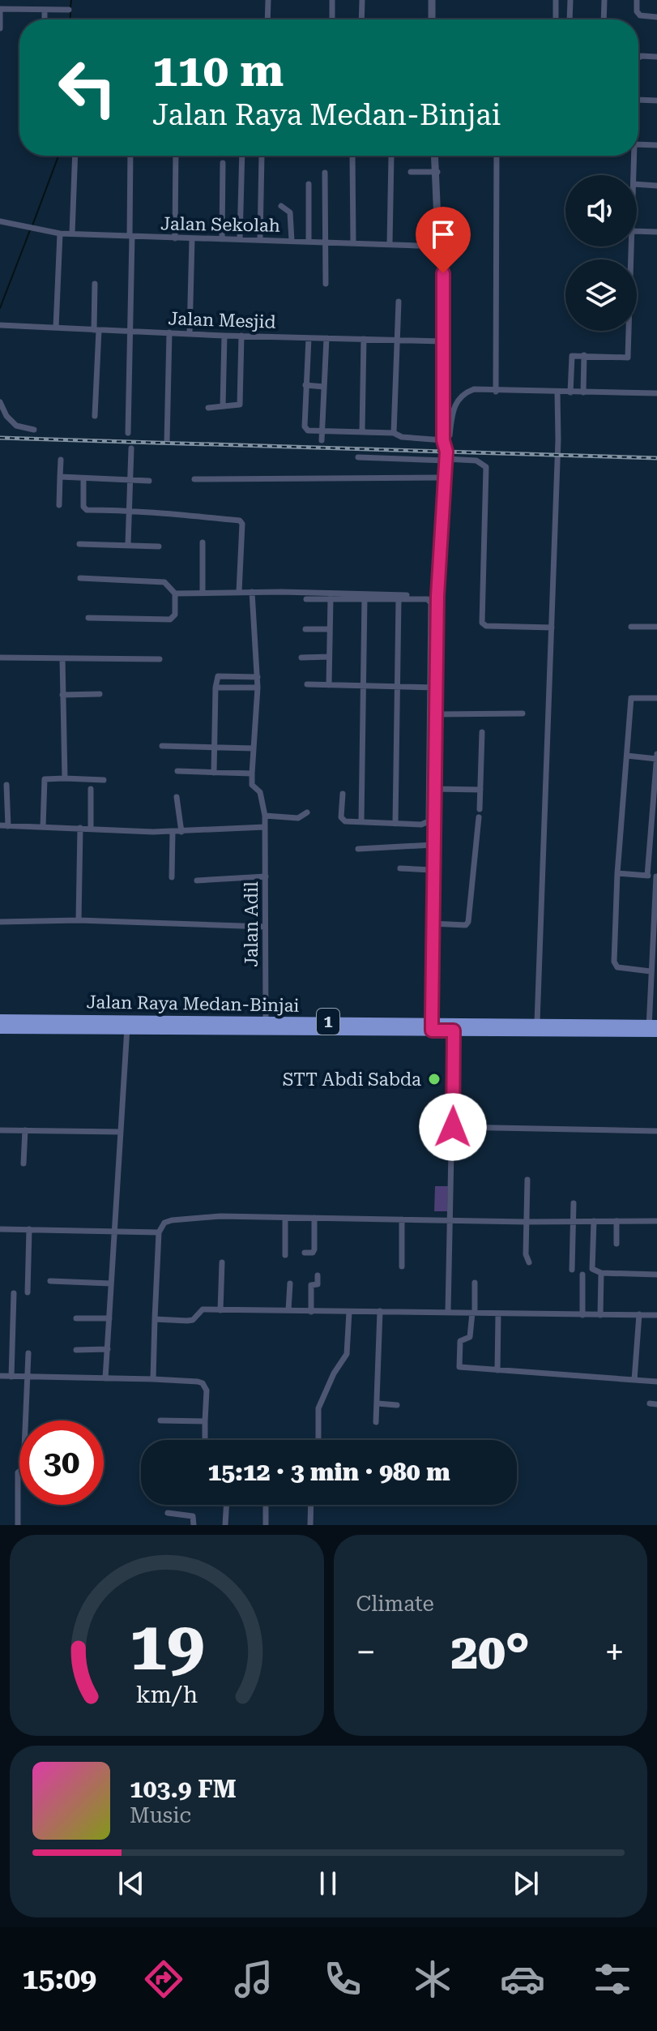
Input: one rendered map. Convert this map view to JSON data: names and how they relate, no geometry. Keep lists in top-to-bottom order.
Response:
{
  "streets": {
    "highway": ["Jalan Raya Medan-Binjai", "1"],
    "street": ["Jalan Sekolah", "Jalan Mesjid", "Jalan Adil"]
  },
  "crossings": [
    ["Jalan Adil", "Jalan Raya Medan-Binjai"]
  ],
  "places": ["STT Abdi Sabda"],
  "page": {
    "turn": ["110 m", "Jalan Raya Medan-Binjai"],
    "limit": "30",
    "trip": "15:12 · 3 min · 980 m",
    "tile": "Climate",
    "heat": ["−", "20°", "+"],
    "song": ["103.9 FM", "Music"],
    "tabs": "15:09",
    "gauge": ["19", "km/h"]
  }
}
